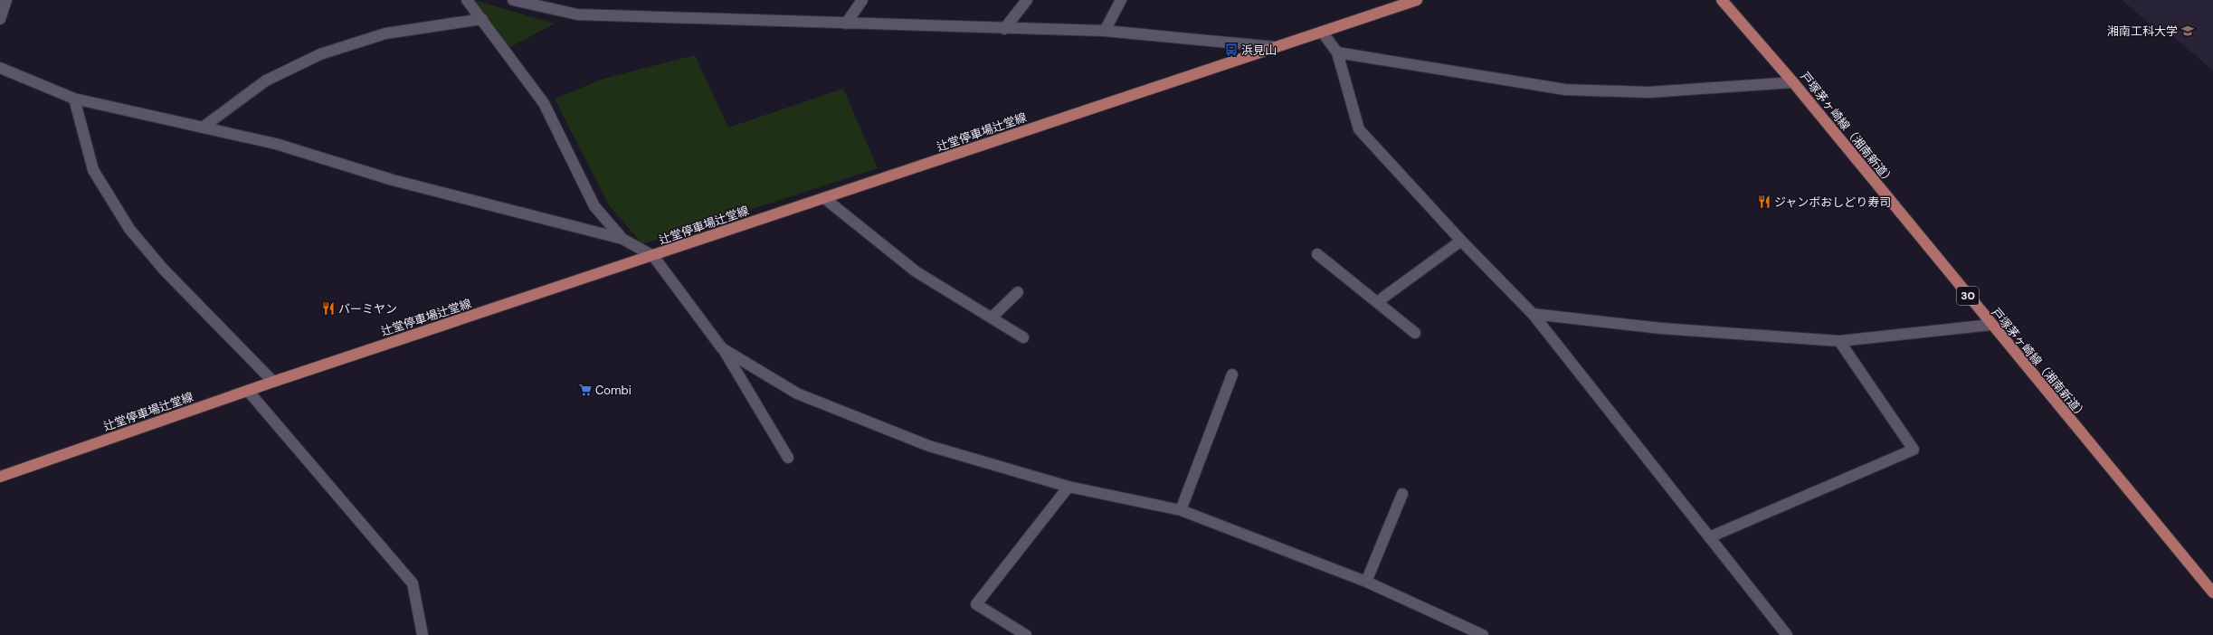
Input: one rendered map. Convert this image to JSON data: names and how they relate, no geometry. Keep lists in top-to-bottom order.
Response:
{
  "streets": {
    "main road": ["戸塚茅ヶ崎線（湘南新道）", "辻堂停車場辻堂線", "30"]
  },
  "places": {
    "school or university": ["湘南工科大学"],
    "bus stop": ["浜見山"],
    "restaurant": ["ジャンボおしどり寿司", "バーミヤン"],
    "supermarket": ["Combi"]
  }
}
